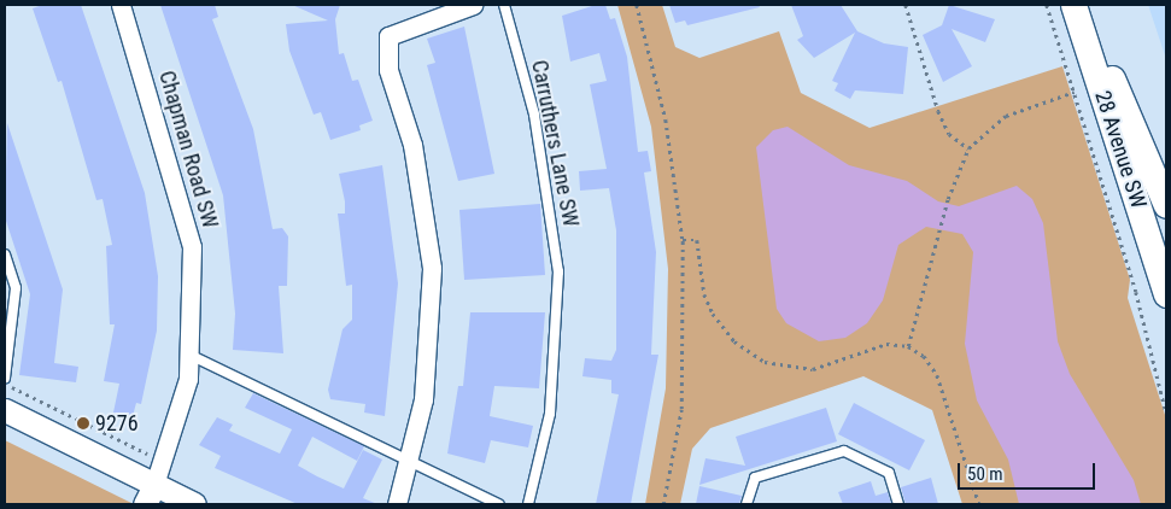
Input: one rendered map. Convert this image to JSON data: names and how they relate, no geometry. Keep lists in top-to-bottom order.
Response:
{
  "streets": {
    "main road": ["28 Avenue SW"],
    "street": ["Chapman Road SW"],
    "lane": ["Carruthers Lane SW"]
  },
  "places": ["9276"],
  "scale_bar": "50 m"
}
